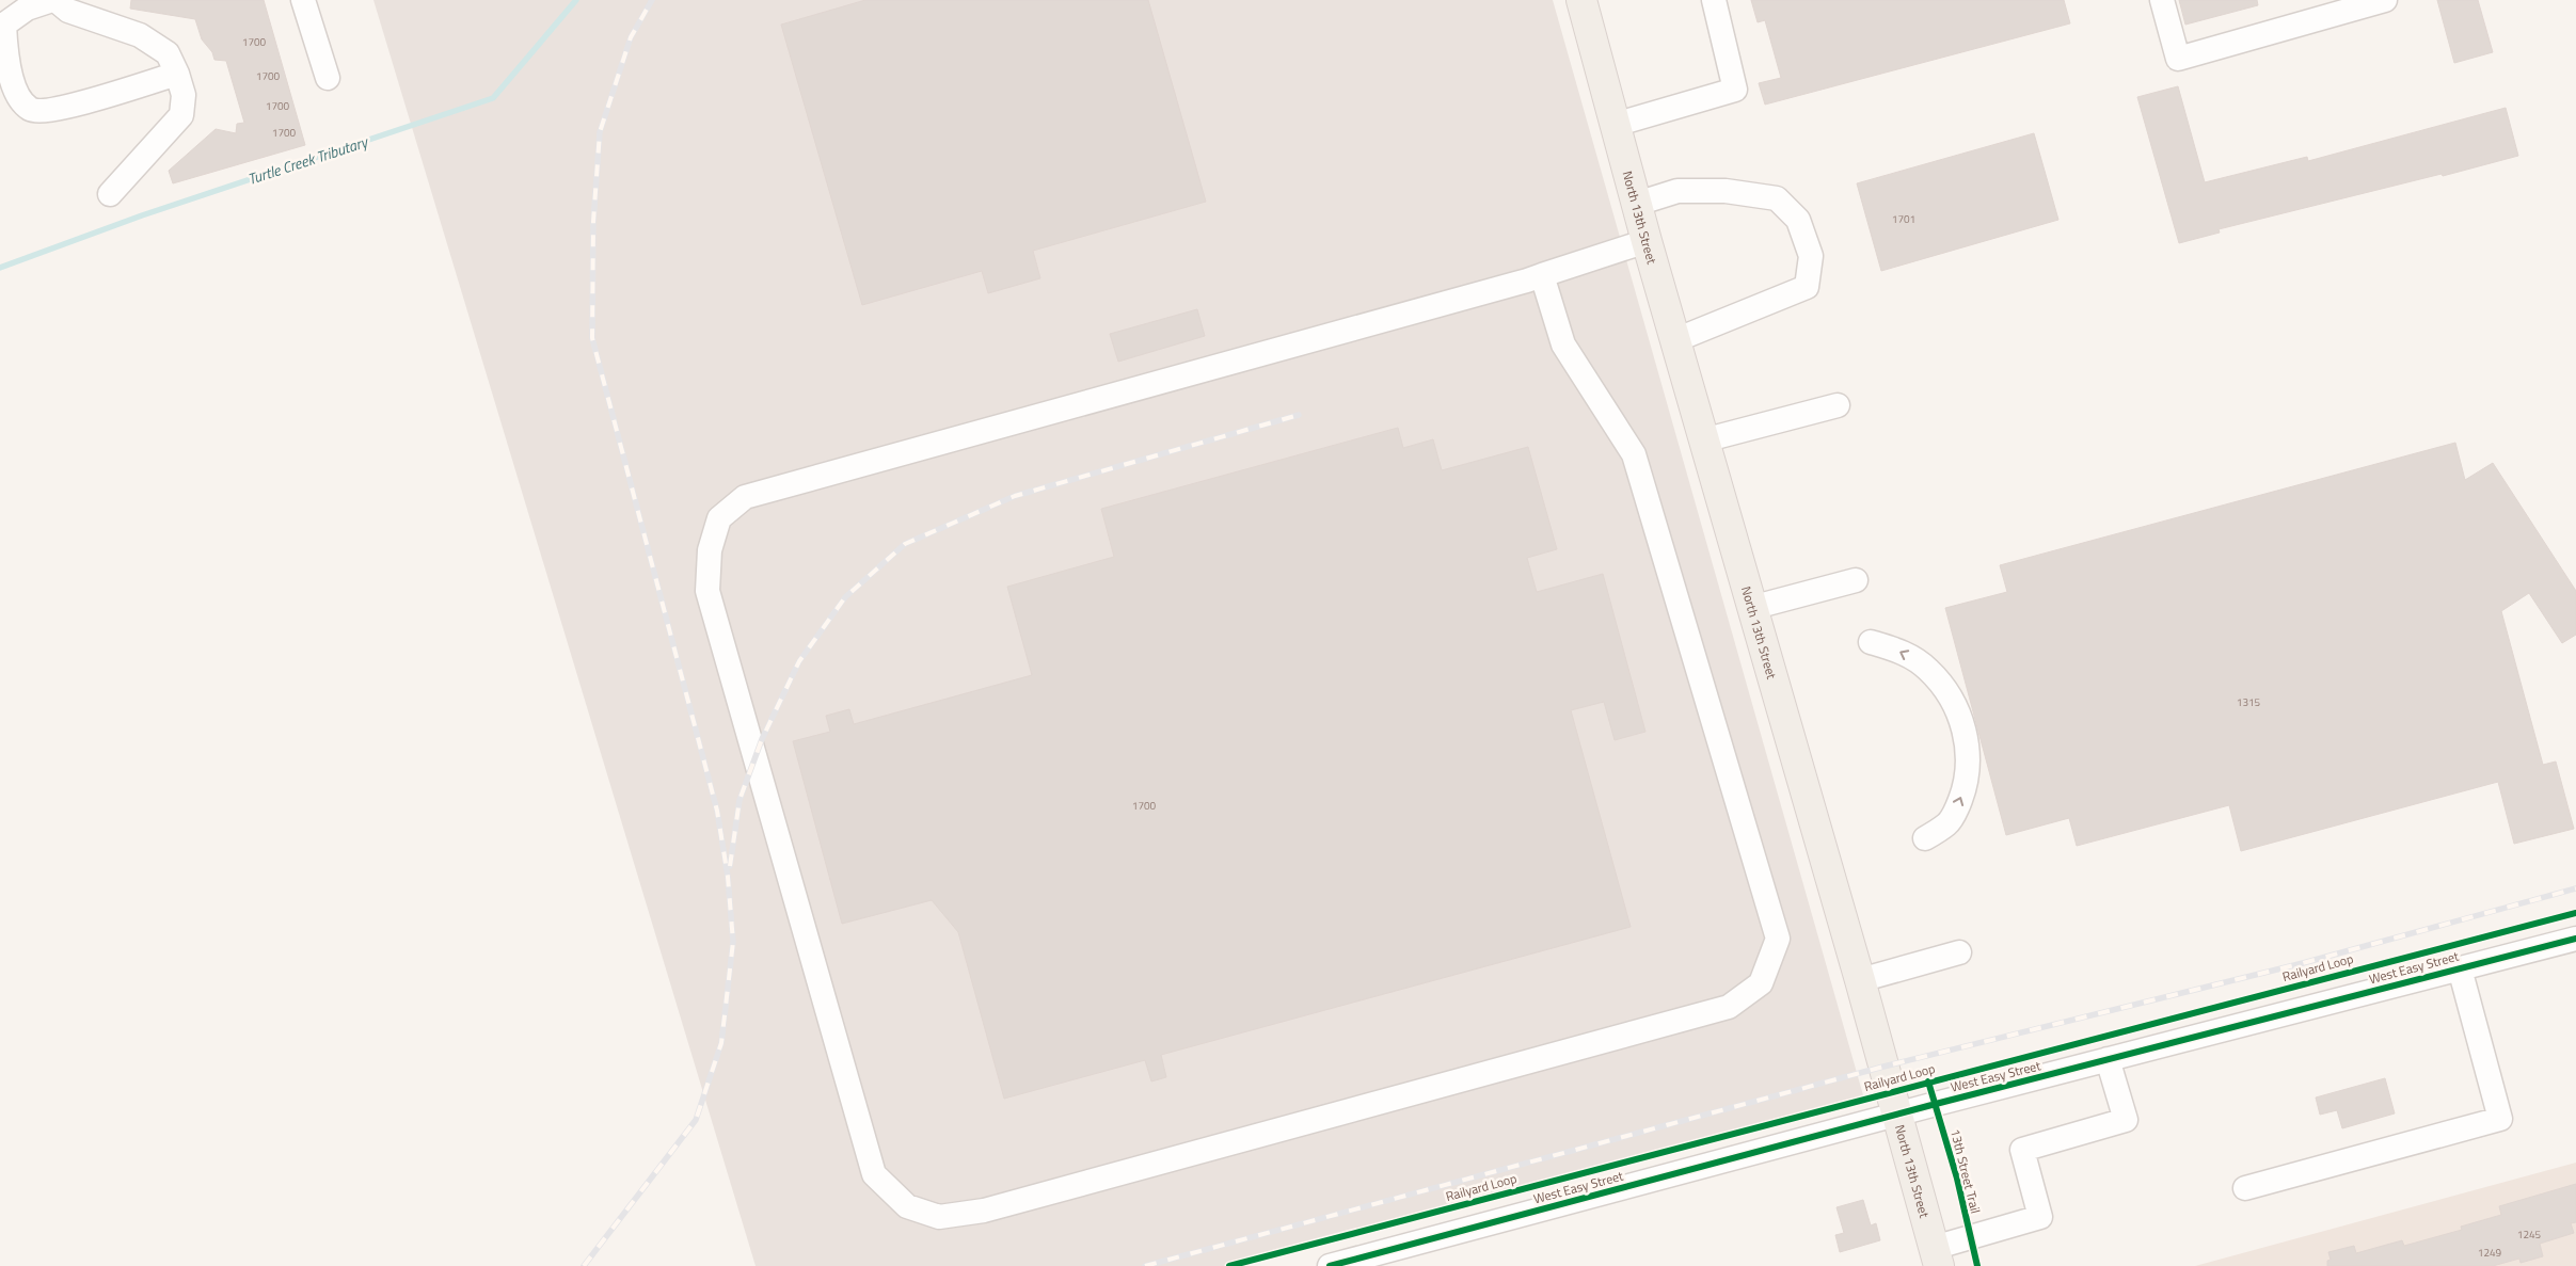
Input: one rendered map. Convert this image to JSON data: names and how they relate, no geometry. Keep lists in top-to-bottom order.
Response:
{
  "streets": {
    "main road": ["North 13th Street"],
    "street": ["West Easy Street"],
    "cycle path": ["Railyard Loop"]
  },
  "crossings": [
    ["North 13th Street", "West Easy Street"]
  ],
  "water": ["Turtle Creek Tributary"],
  "house_numbers": [
    "1700",
    "1700",
    "1700",
    "1700",
    "1701",
    "1315",
    "1700",
    "1245",
    "1249"
  ]
}
